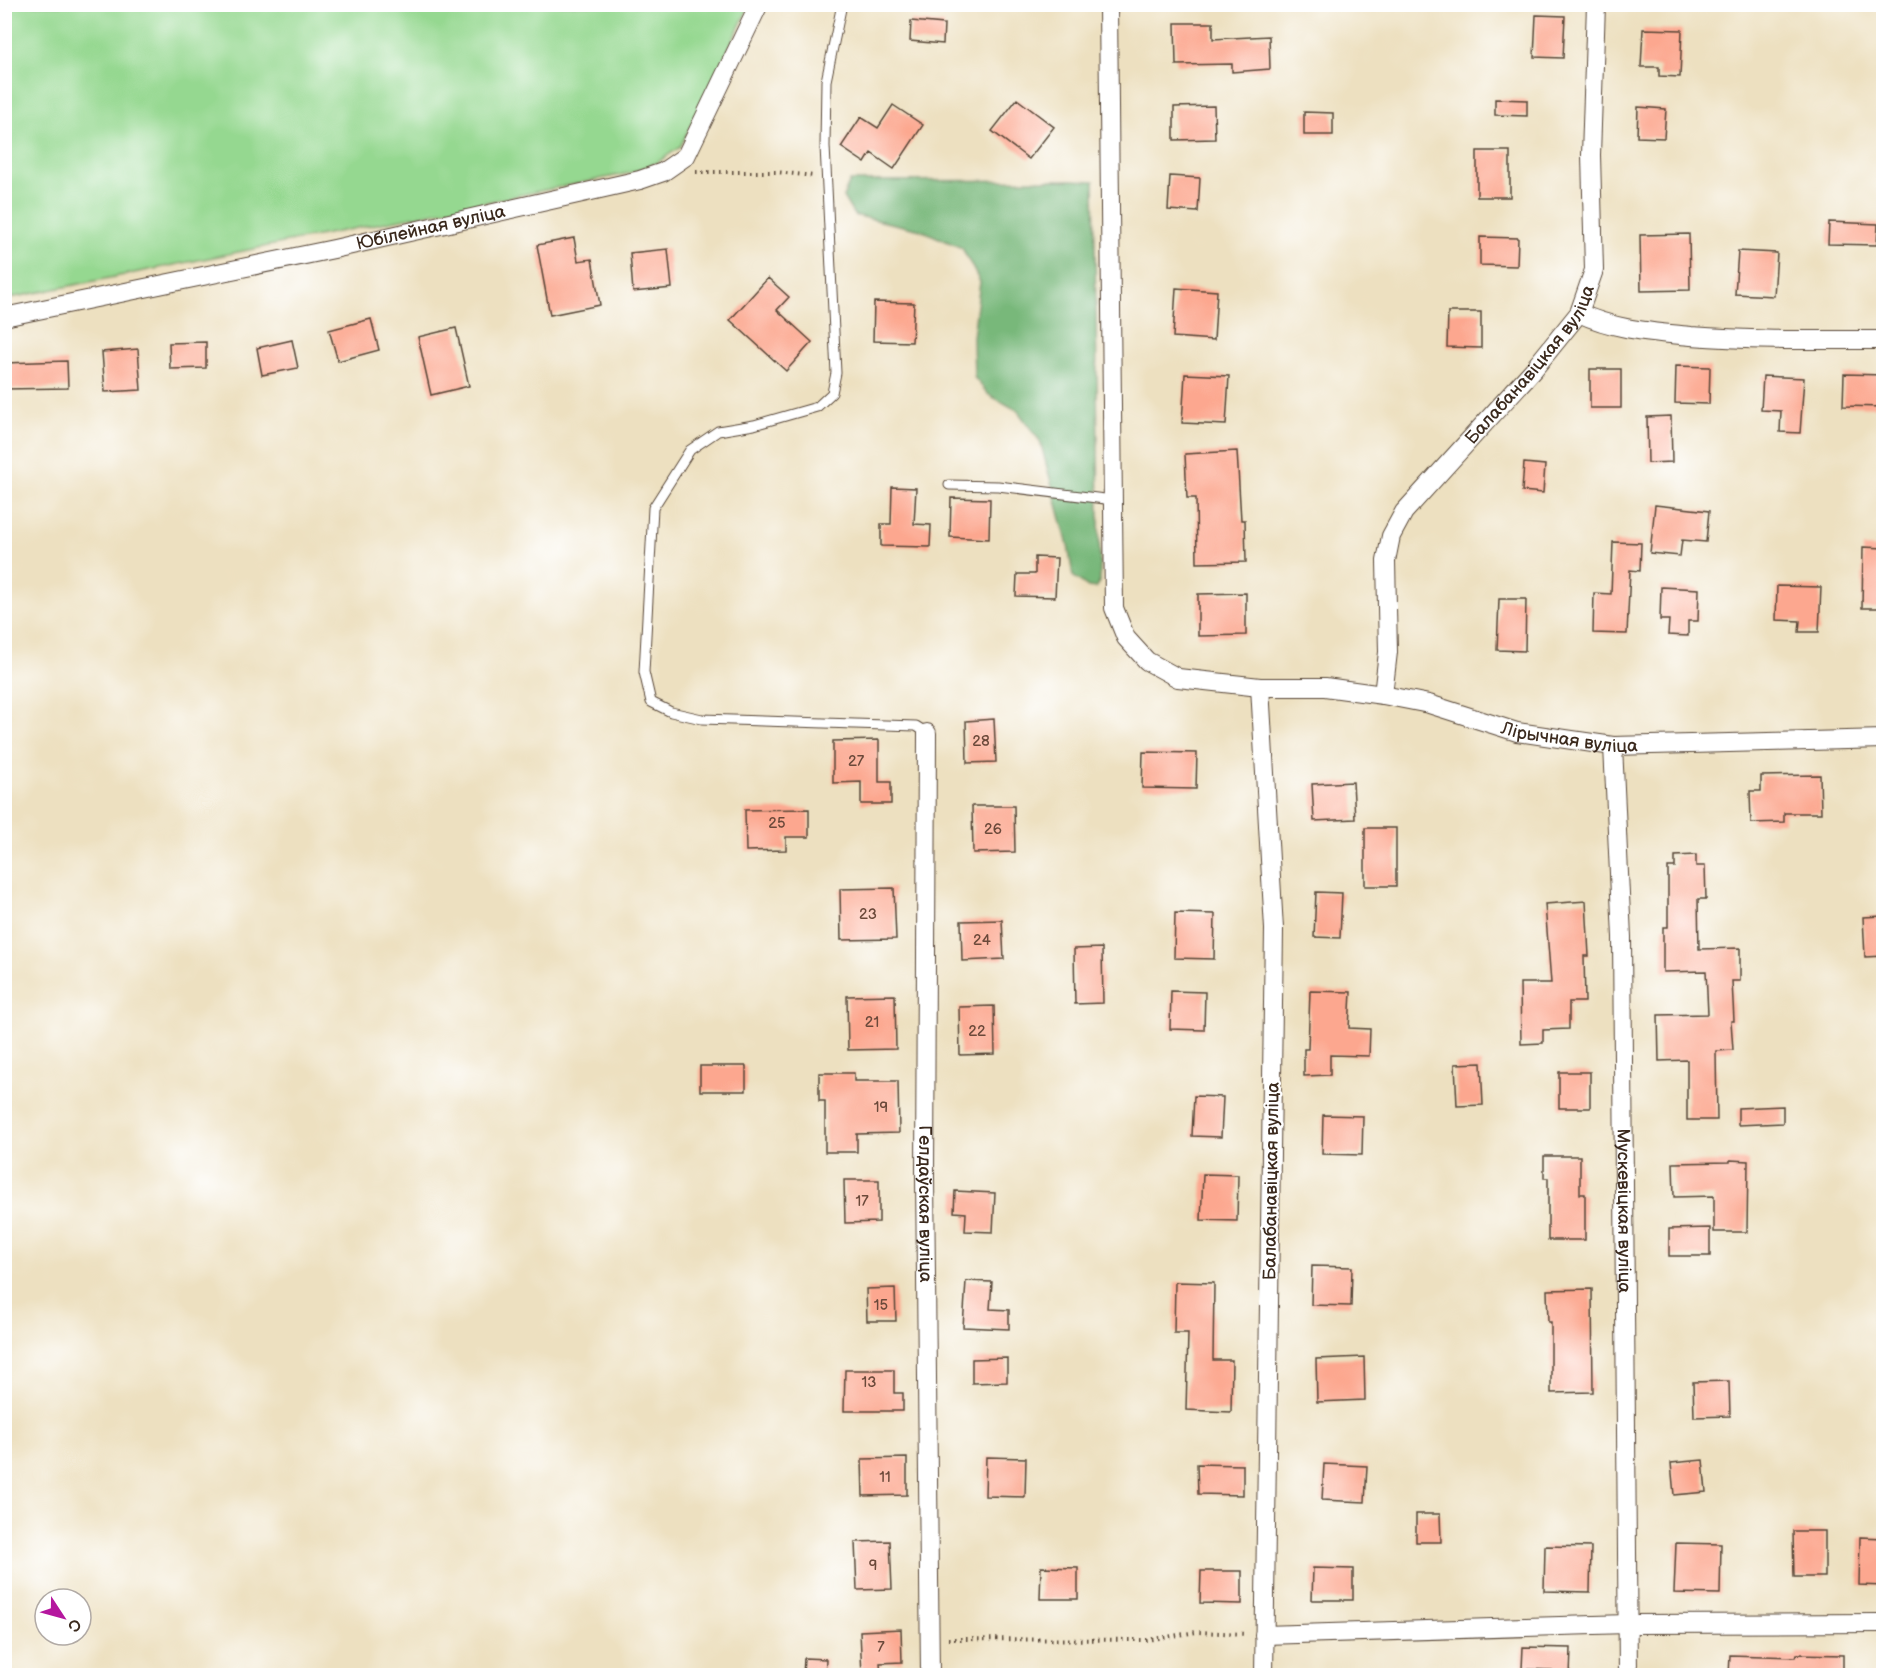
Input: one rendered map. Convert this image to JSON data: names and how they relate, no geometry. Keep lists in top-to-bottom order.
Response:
{
  "streets": {
    "street": [
      "Юбілейная вуліца",
      "Балабанавіцкая вуліца",
      "Лірычная вуліца",
      "Гелдаўская вуліца",
      "Мускевіцкая вуліца"
    ]
  },
  "crossings": [
    ["Балабанавіцкая вуліца", "Лірычная вуліца"],
    ["Лірычная вуліца", "Мускевіцкая вуліца"]
  ],
  "house_numbers": [
    "28",
    "27",
    "25",
    "26",
    "23",
    "24",
    "21",
    "22",
    "19",
    "17",
    "15",
    "13",
    "11",
    "9",
    "7"
  ],
  "north": "bottom right"
}
